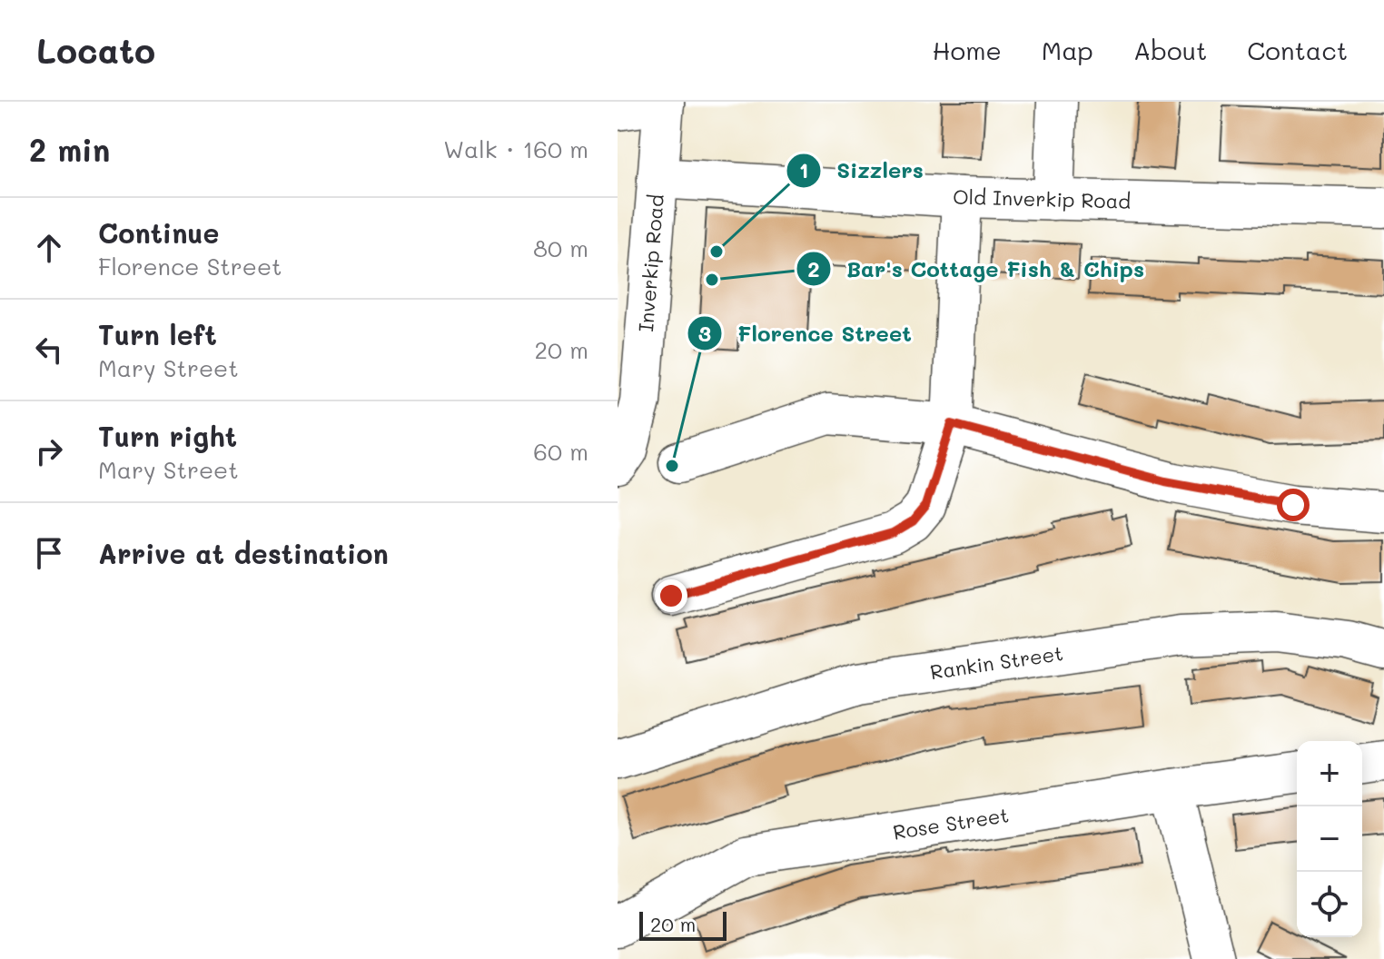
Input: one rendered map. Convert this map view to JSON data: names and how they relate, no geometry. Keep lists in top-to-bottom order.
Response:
{
  "streets": {
    "main road": [
      "Old Inverkip Road",
      "Inverkip Road",
      "Rankin Street",
      "Rose Street"
    ]
  },
  "crossings": [
    ["Old Inverkip Road", "Inverkip Road"]
  ],
  "places": ["Sizzlers", "Bar's Cottage Fish & Chips", "Florence Street"],
  "scale_bar": "20 m",
  "page": {
    "header": "Locato",
    "nav": [
      "Home",
      "Map",
      "About",
      "Contact"
    ],
    "heading": ["2 min", "Walk · 160 m"],
    "list": [
      ["Continue", "Florence Street", "80 m"],
      ["Turn left", "Mary Street", "20 m"],
      ["Turn right", "Mary Street", "60 m"],
      "Arrive at destination"
    ],
    "map_buttons": ["+", "−"],
    "scale": "20 m"
  }
}
